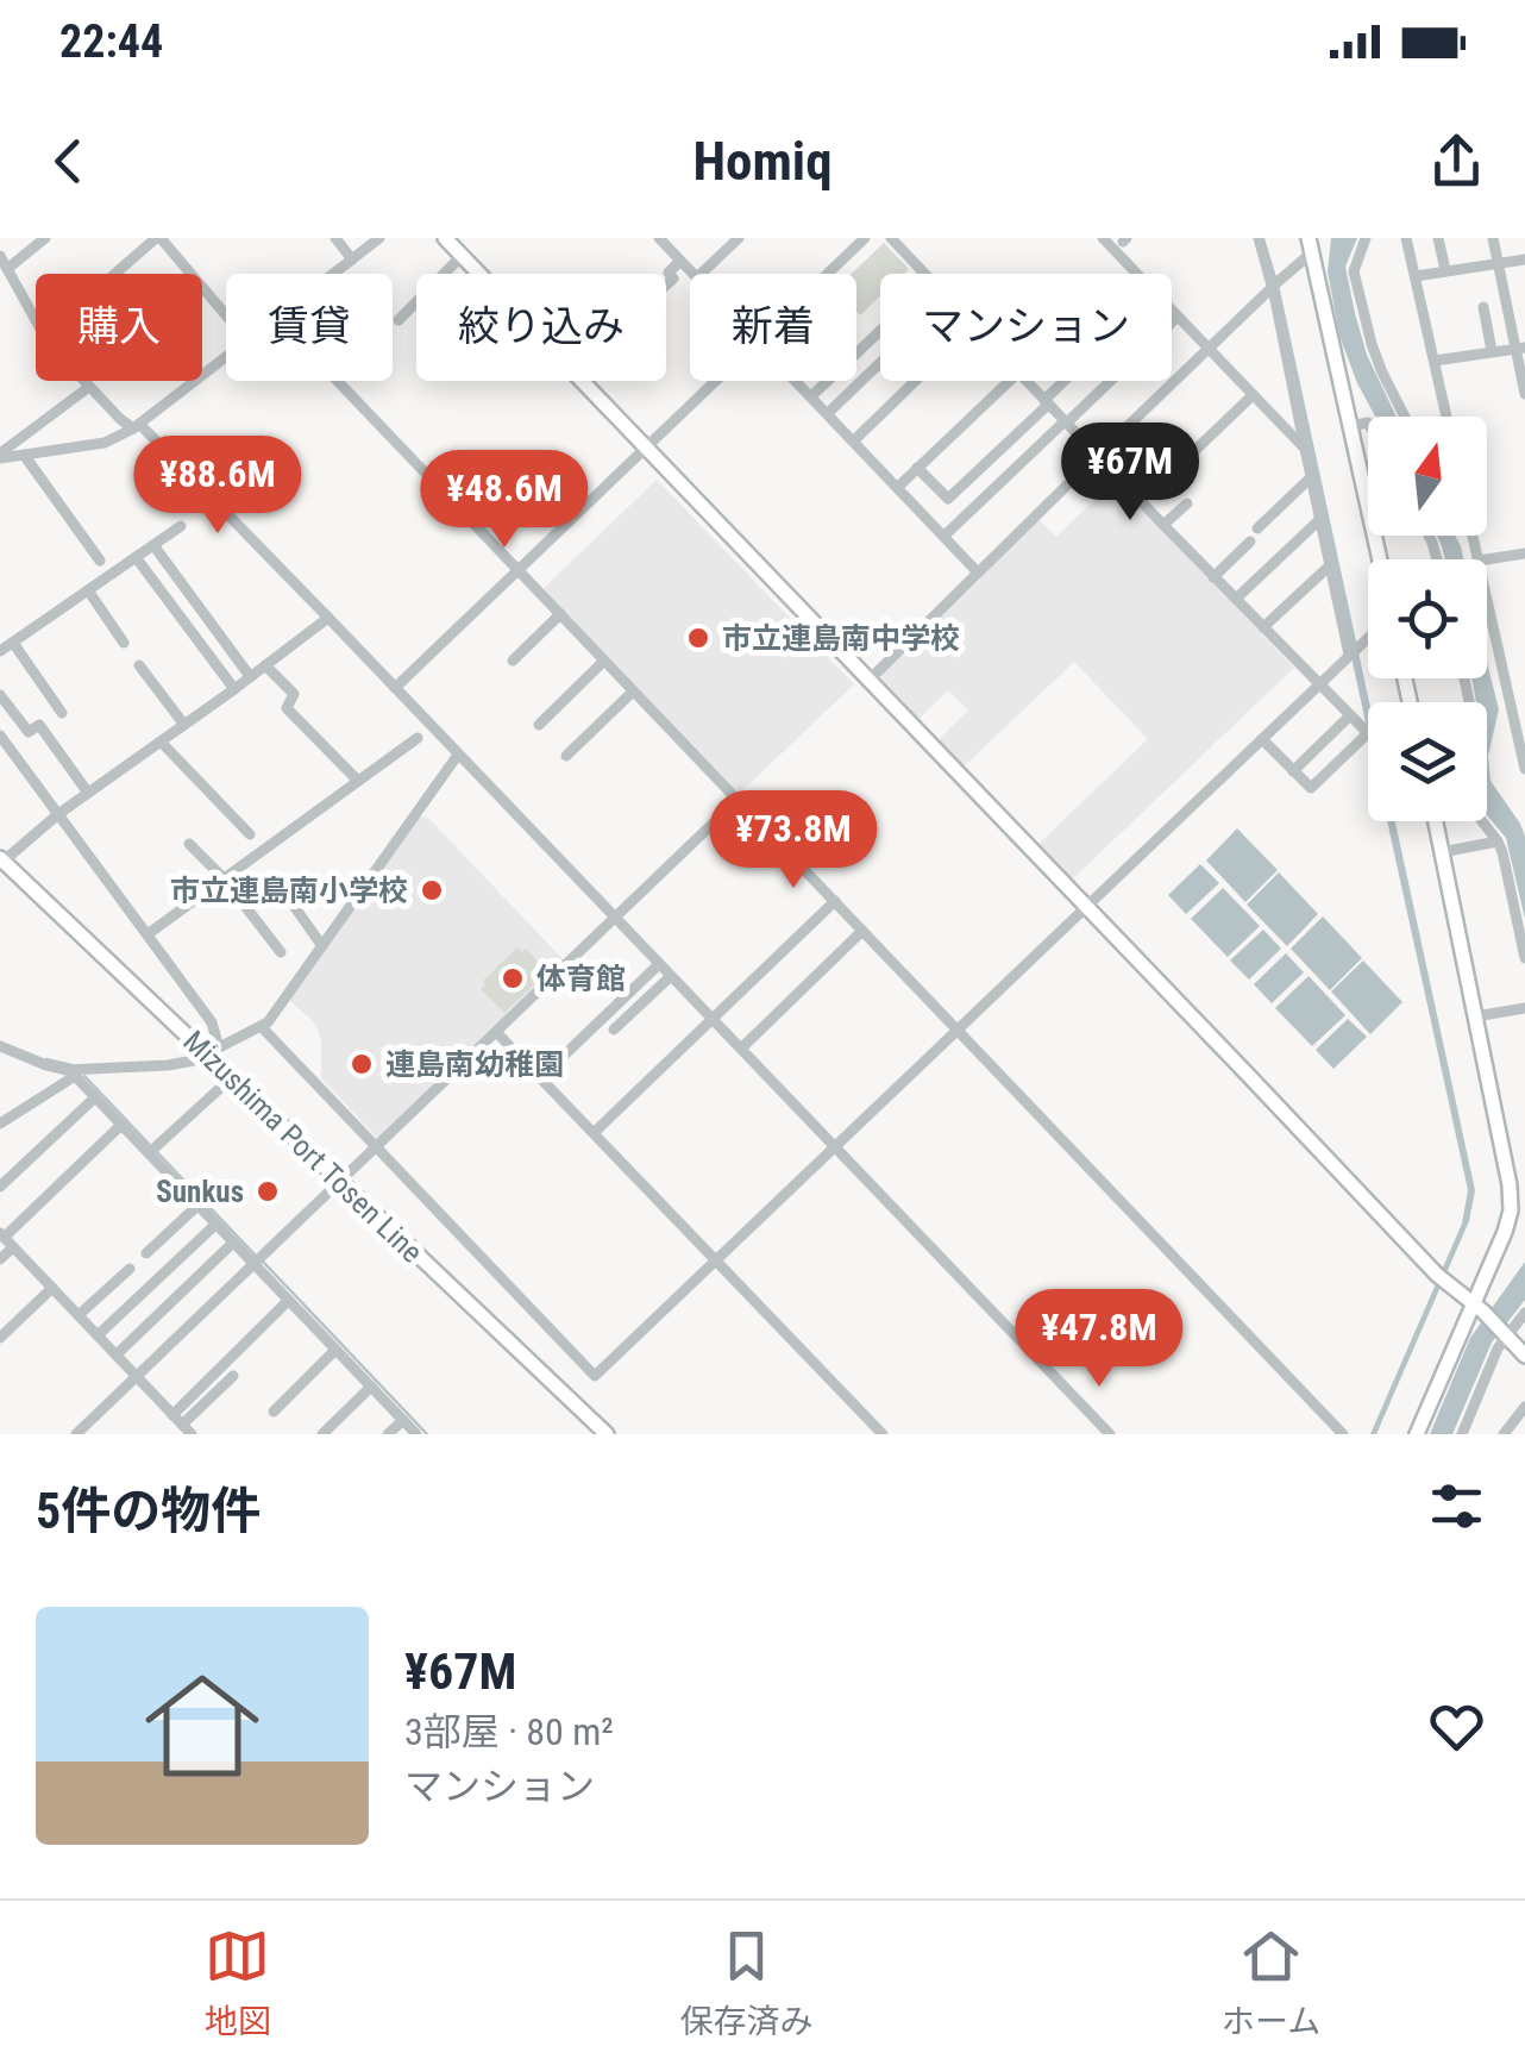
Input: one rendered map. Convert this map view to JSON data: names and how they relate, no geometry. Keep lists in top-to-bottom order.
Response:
{
  "streets": {
    "street": ["Mizushima Port Tosen Line"]
  },
  "places": [
    "市立連島南中学校",
    "市立連島南小学校",
    "体育館",
    "連島南幼稚園",
    "Sunkus"
  ],
  "north": "top",
  "page": {
    "status": "22:44",
    "header": "Homiq",
    "chip": [
      "購入",
      "賃貸",
      "絞り込み",
      "新着",
      "マンション"
    ],
    "price": [
      "¥67M",
      "¥88.6M",
      "¥48.6M",
      "¥73.8M",
      "¥47.8M"
    ],
    "heading": "5件の物件",
    "list": [
      {
        "name": "¥67M",
        "note": "3部屋 · 80 m² · マンション"
      }
    ],
    "tabs": ["地図", "保存済み", "ホーム"]
  }
}
